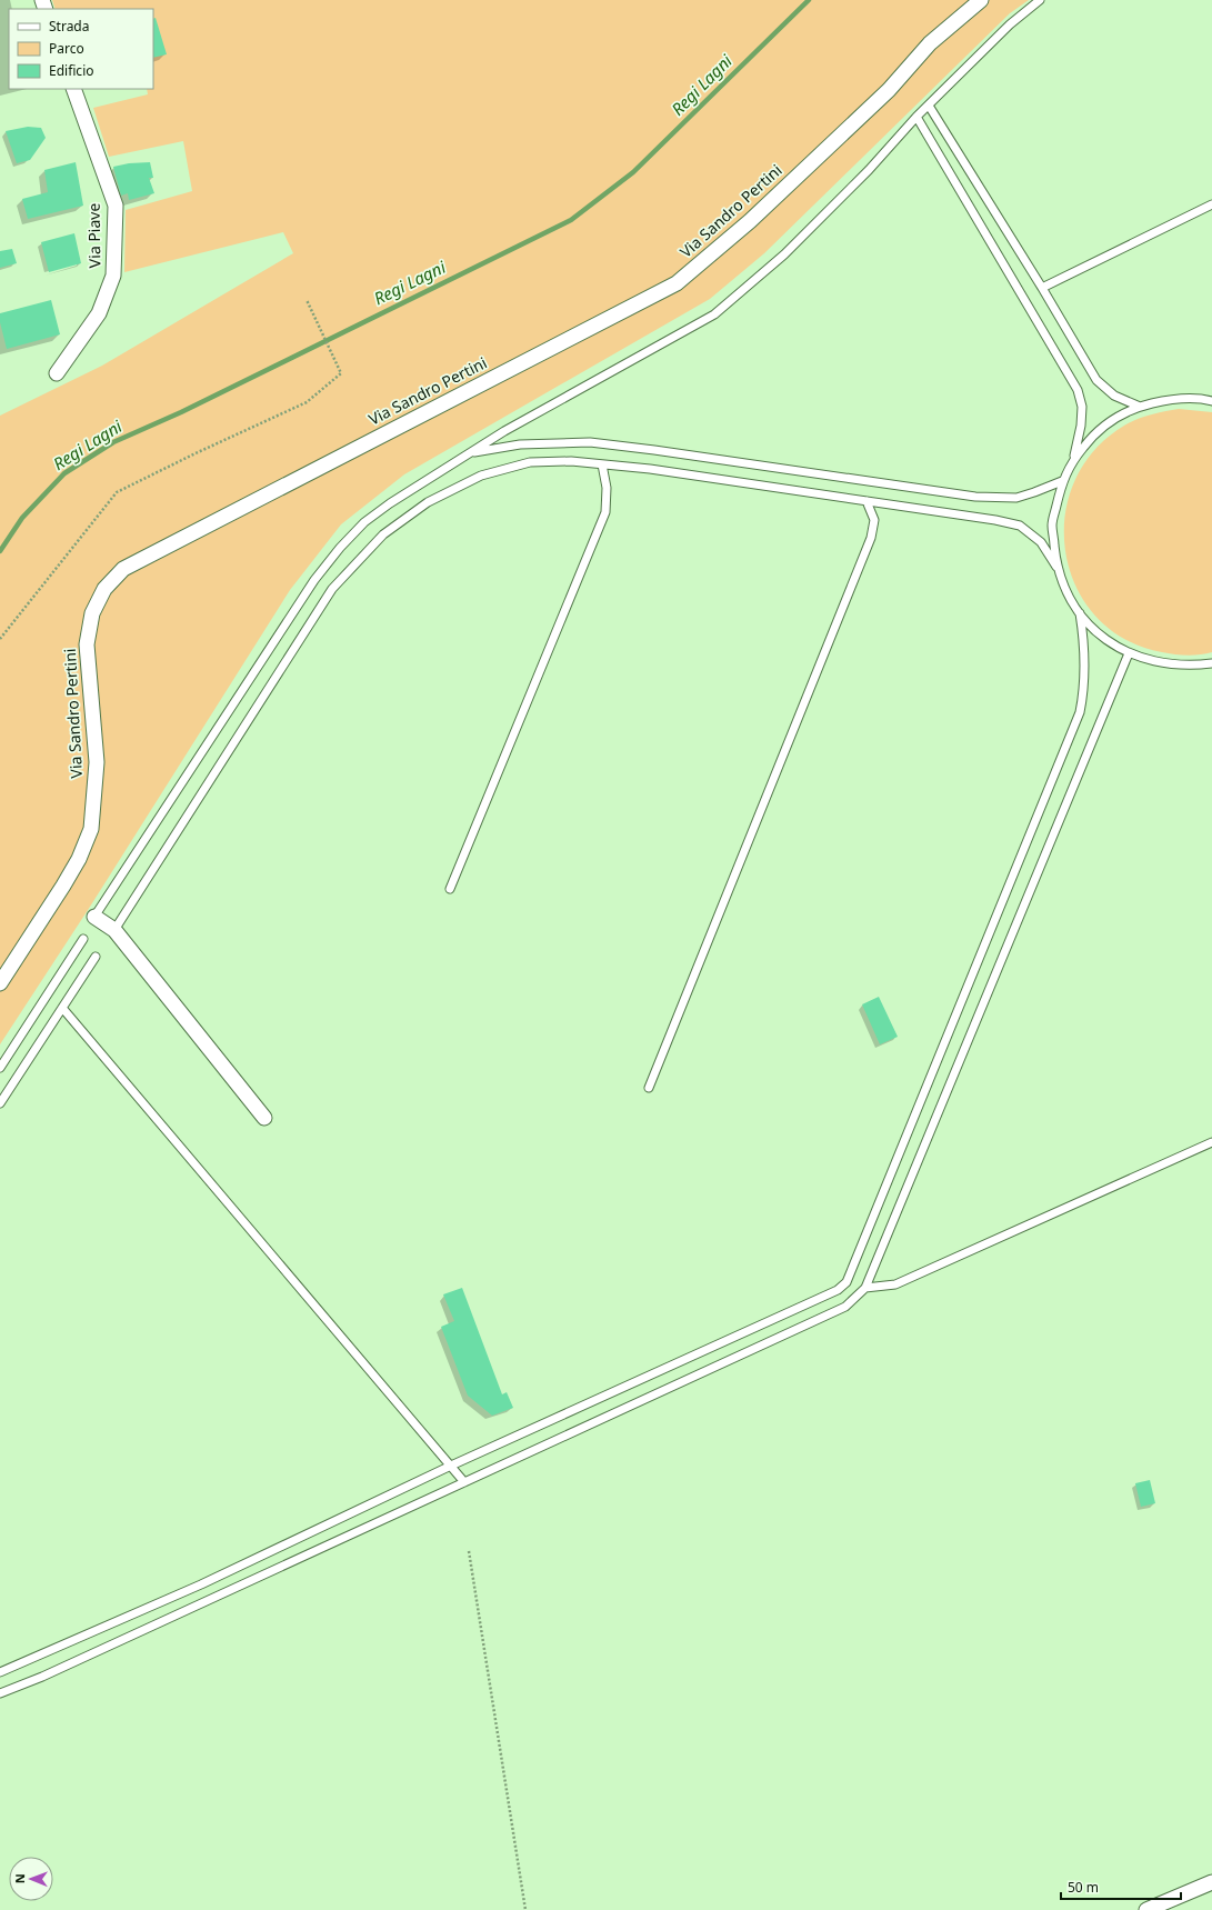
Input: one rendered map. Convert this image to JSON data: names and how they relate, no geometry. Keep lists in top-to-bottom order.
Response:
{
  "streets": {
    "street": ["Via Sandro Pertini", "Via Piave"]
  },
  "water": ["Regi Lagni"],
  "legend": ["Strada", "Parco", "Edificio"],
  "scale_bar": "50 m",
  "north": "left"
}
